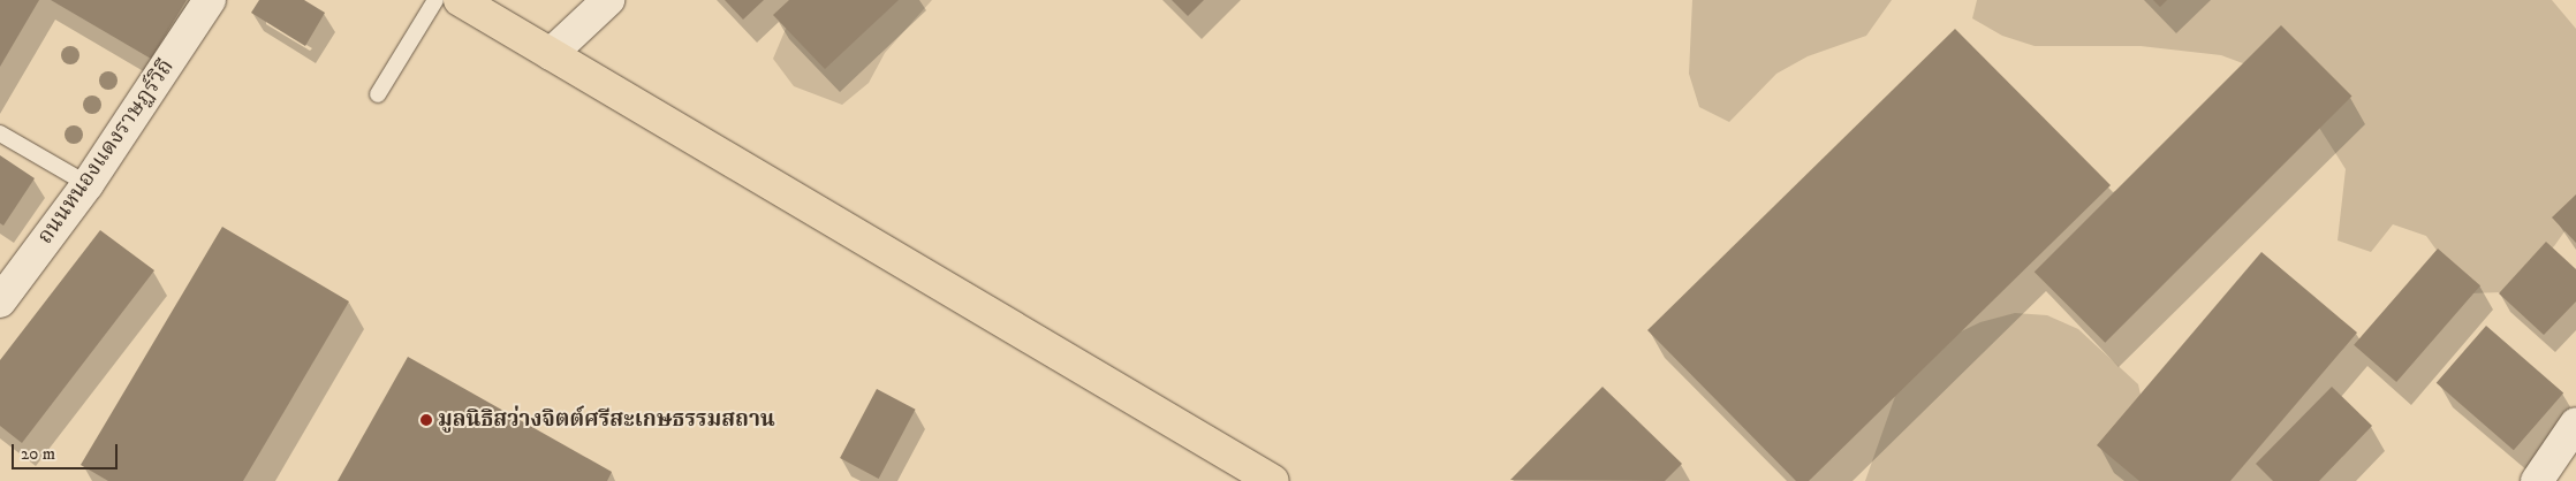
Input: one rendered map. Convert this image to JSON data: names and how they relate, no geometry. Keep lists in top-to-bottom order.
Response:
{
  "streets": {
    "street": ["ถนนหนองแดงราษฏร์วิถี"]
  },
  "places": ["มูลนิธิสว่างจิตต์ศรีสะเกษธรรมสถาน"],
  "scale_bar": "20 m"
}
